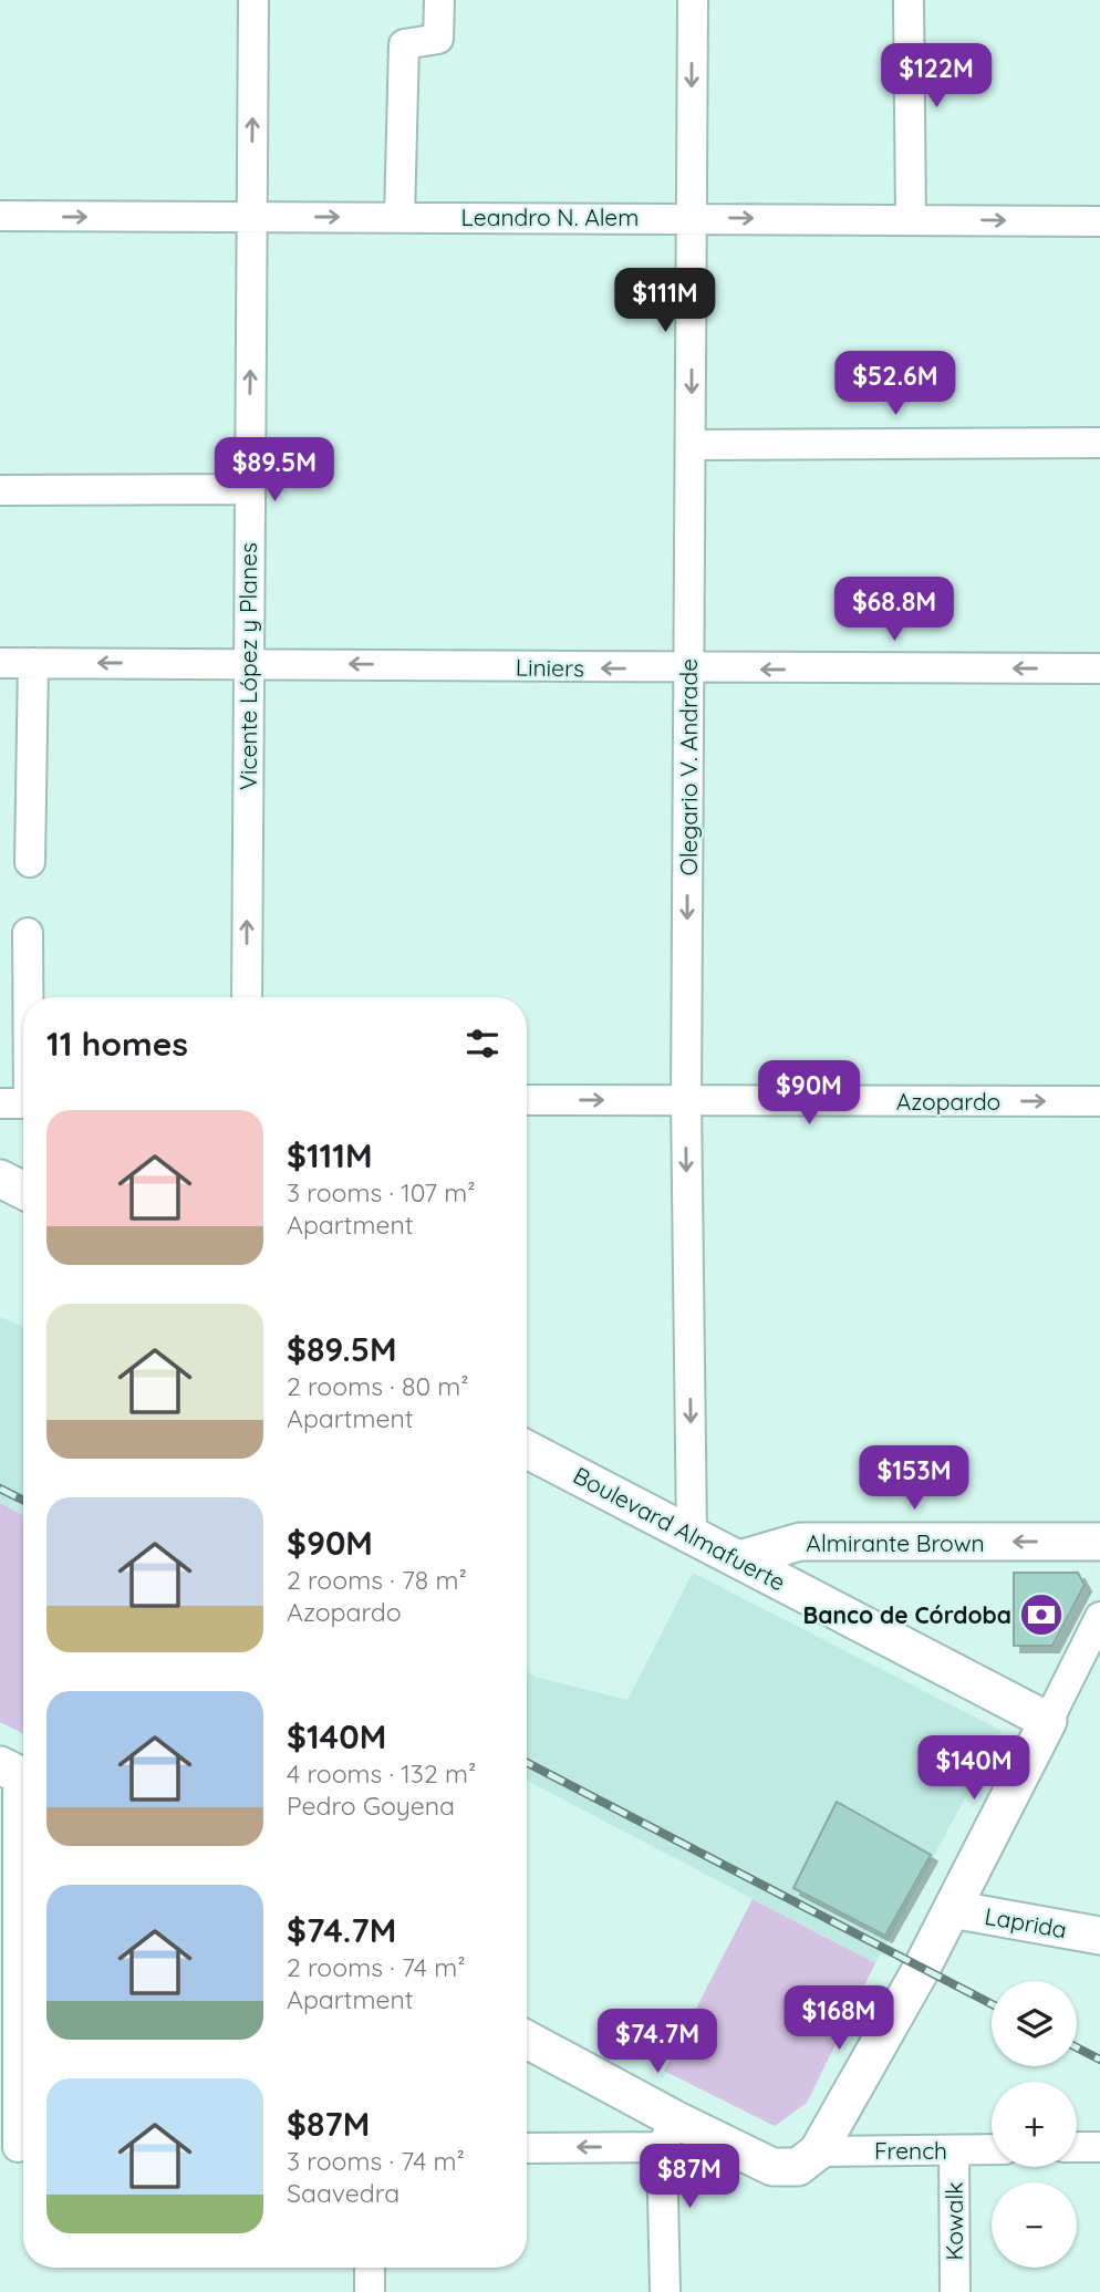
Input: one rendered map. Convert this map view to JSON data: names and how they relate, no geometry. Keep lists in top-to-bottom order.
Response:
{
  "streets": {
    "main road": ["Boulevard Almafuerte", "Almirante Brown", "Laprida"],
    "street": [
      "Leandro N. Alem",
      "Vicente López y Planes",
      "Liniers",
      "Olegario V. Andrade",
      "Azopardo",
      "French",
      "Kowalk"
    ]
  },
  "crossings": [
    ["Leandro N. Alem", "Vicente López y Planes"],
    ["Leandro N. Alem", "Olegario V. Andrade"],
    ["Vicente López y Planes", "Liniers"],
    ["Liniers", "Olegario V. Andrade"],
    ["Olegario V. Andrade", "Azopardo"],
    ["Olegario V. Andrade", "Boulevard Almafuerte"],
    ["Boulevard Almafuerte", "Almirante Brown"],
    ["French", "Kowalk"]
  ],
  "one_way": ["Olegario V. Andrade", "Azopardo", "Almirante Brown"],
  "places": {
    "bank": ["Banco de Córdoba"]
  },
  "page": {
    "price": [
      "$122M",
      "$111M",
      "$52.6M",
      "$89.5M",
      "$68.8M",
      "$90M",
      "$153M",
      "$140M",
      "$168M",
      "$74.7M",
      "$87M"
    ],
    "heading": "11 homes",
    "list": [
      {
        "name": "$111M",
        "note": "3 rooms · 107 m² · Apartment"
      },
      {
        "name": "$89.5M",
        "note": "2 rooms · 80 m² · Apartment"
      },
      {
        "name": "$90M",
        "note": "2 rooms · 78 m² · Azopardo"
      },
      {
        "name": "$140M",
        "note": "4 rooms · 132 m² · Pedro Goyena"
      },
      {
        "name": "$74.7M",
        "note": "2 rooms · 74 m² · Apartment"
      },
      {
        "name": "$87M",
        "note": "3 rooms · 74 m² · Saavedra"
      }
    ],
    "map_buttons": ["+", "−"]
  }
}
